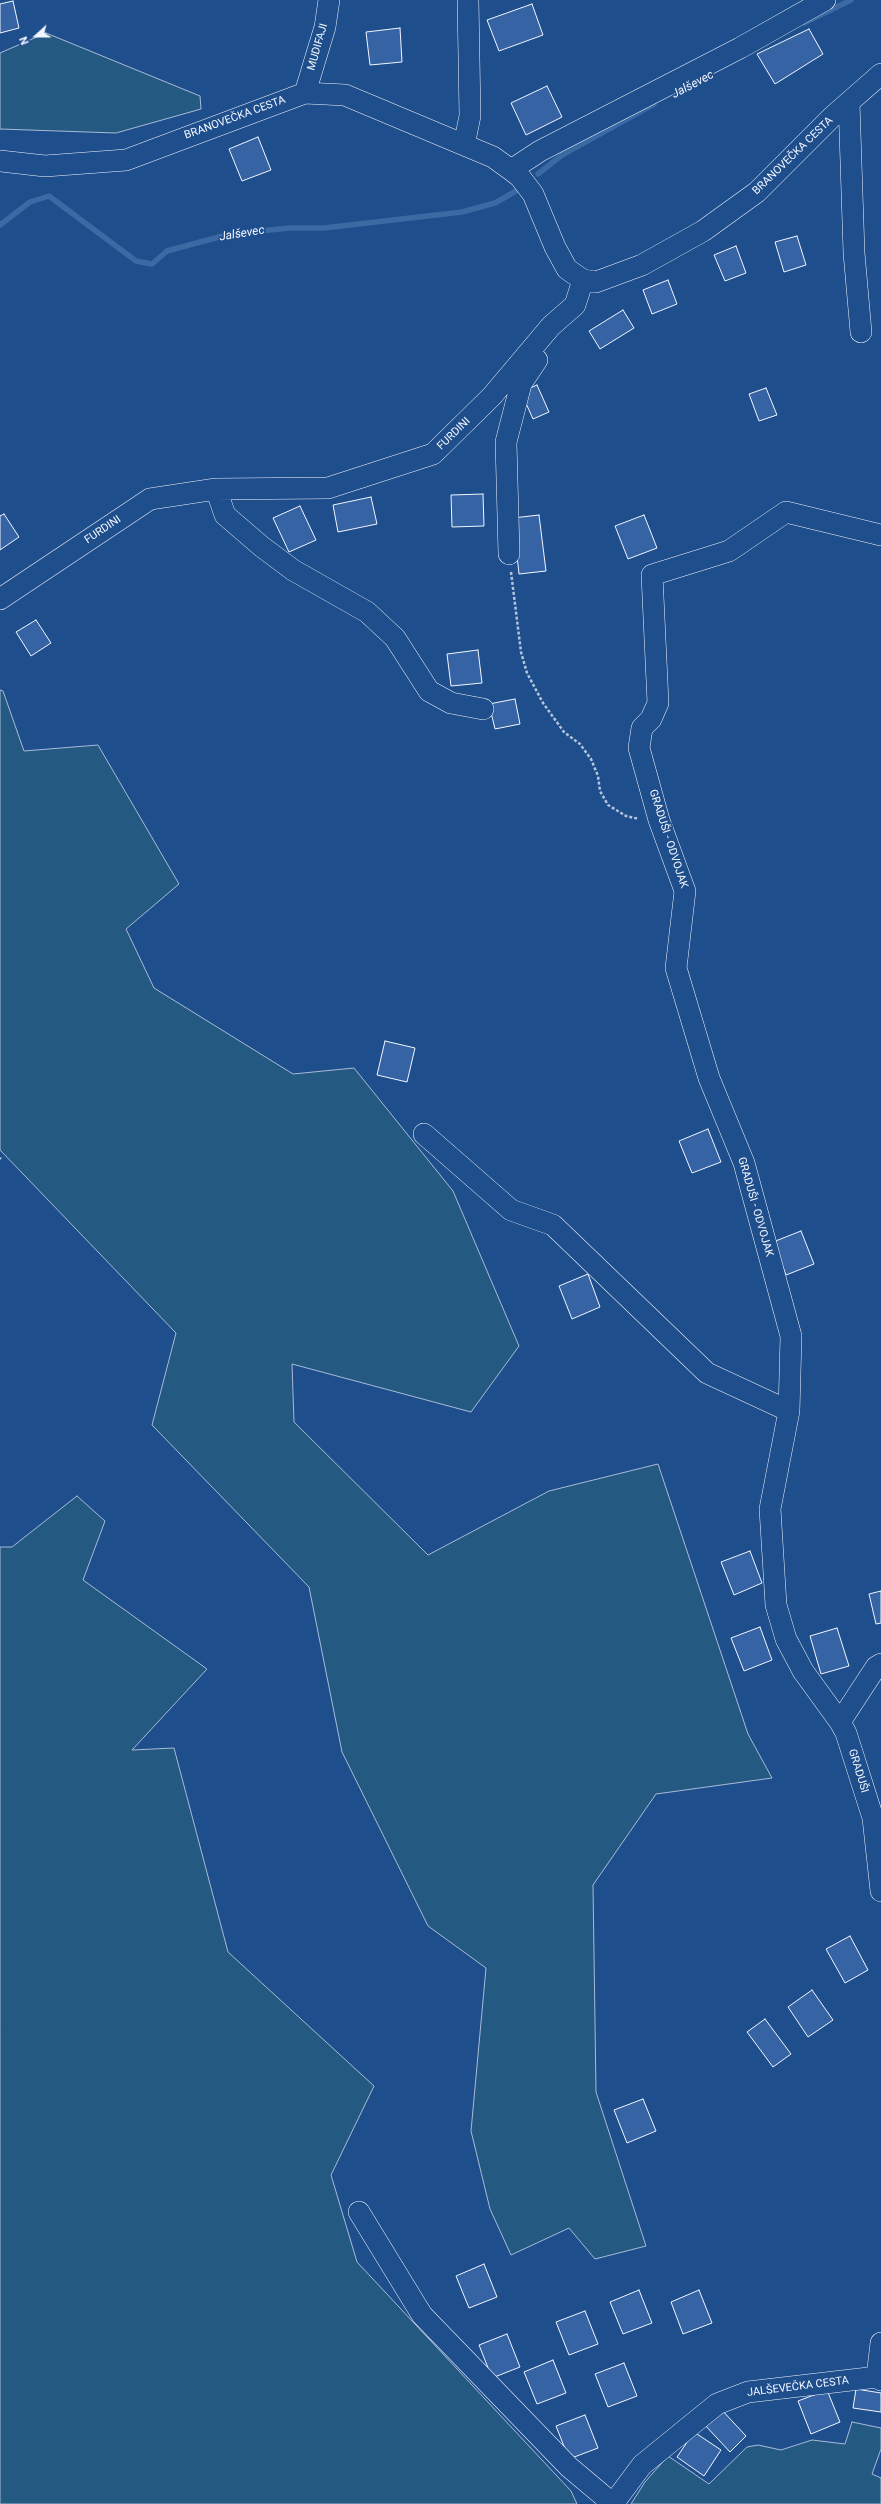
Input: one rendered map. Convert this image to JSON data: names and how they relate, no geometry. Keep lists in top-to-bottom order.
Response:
{
  "streets": {
    "street": [
      "MUDIFAJI",
      "BRANOVEČKA CESTA",
      "FURDINI",
      "GRADUŠI - ODVOJAK",
      "GRADUŠI",
      "JALŠEVEČKA CESTA"
    ]
  },
  "crossings": [
    ["MUDIFAJI", "BRANOVEČKA CESTA"],
    ["BRANOVEČKA CESTA", "FURDINI"],
    ["GRADUŠI - ODVOJAK", "GRADUŠI"]
  ],
  "water": ["Jalševec"],
  "north": "left"
}
